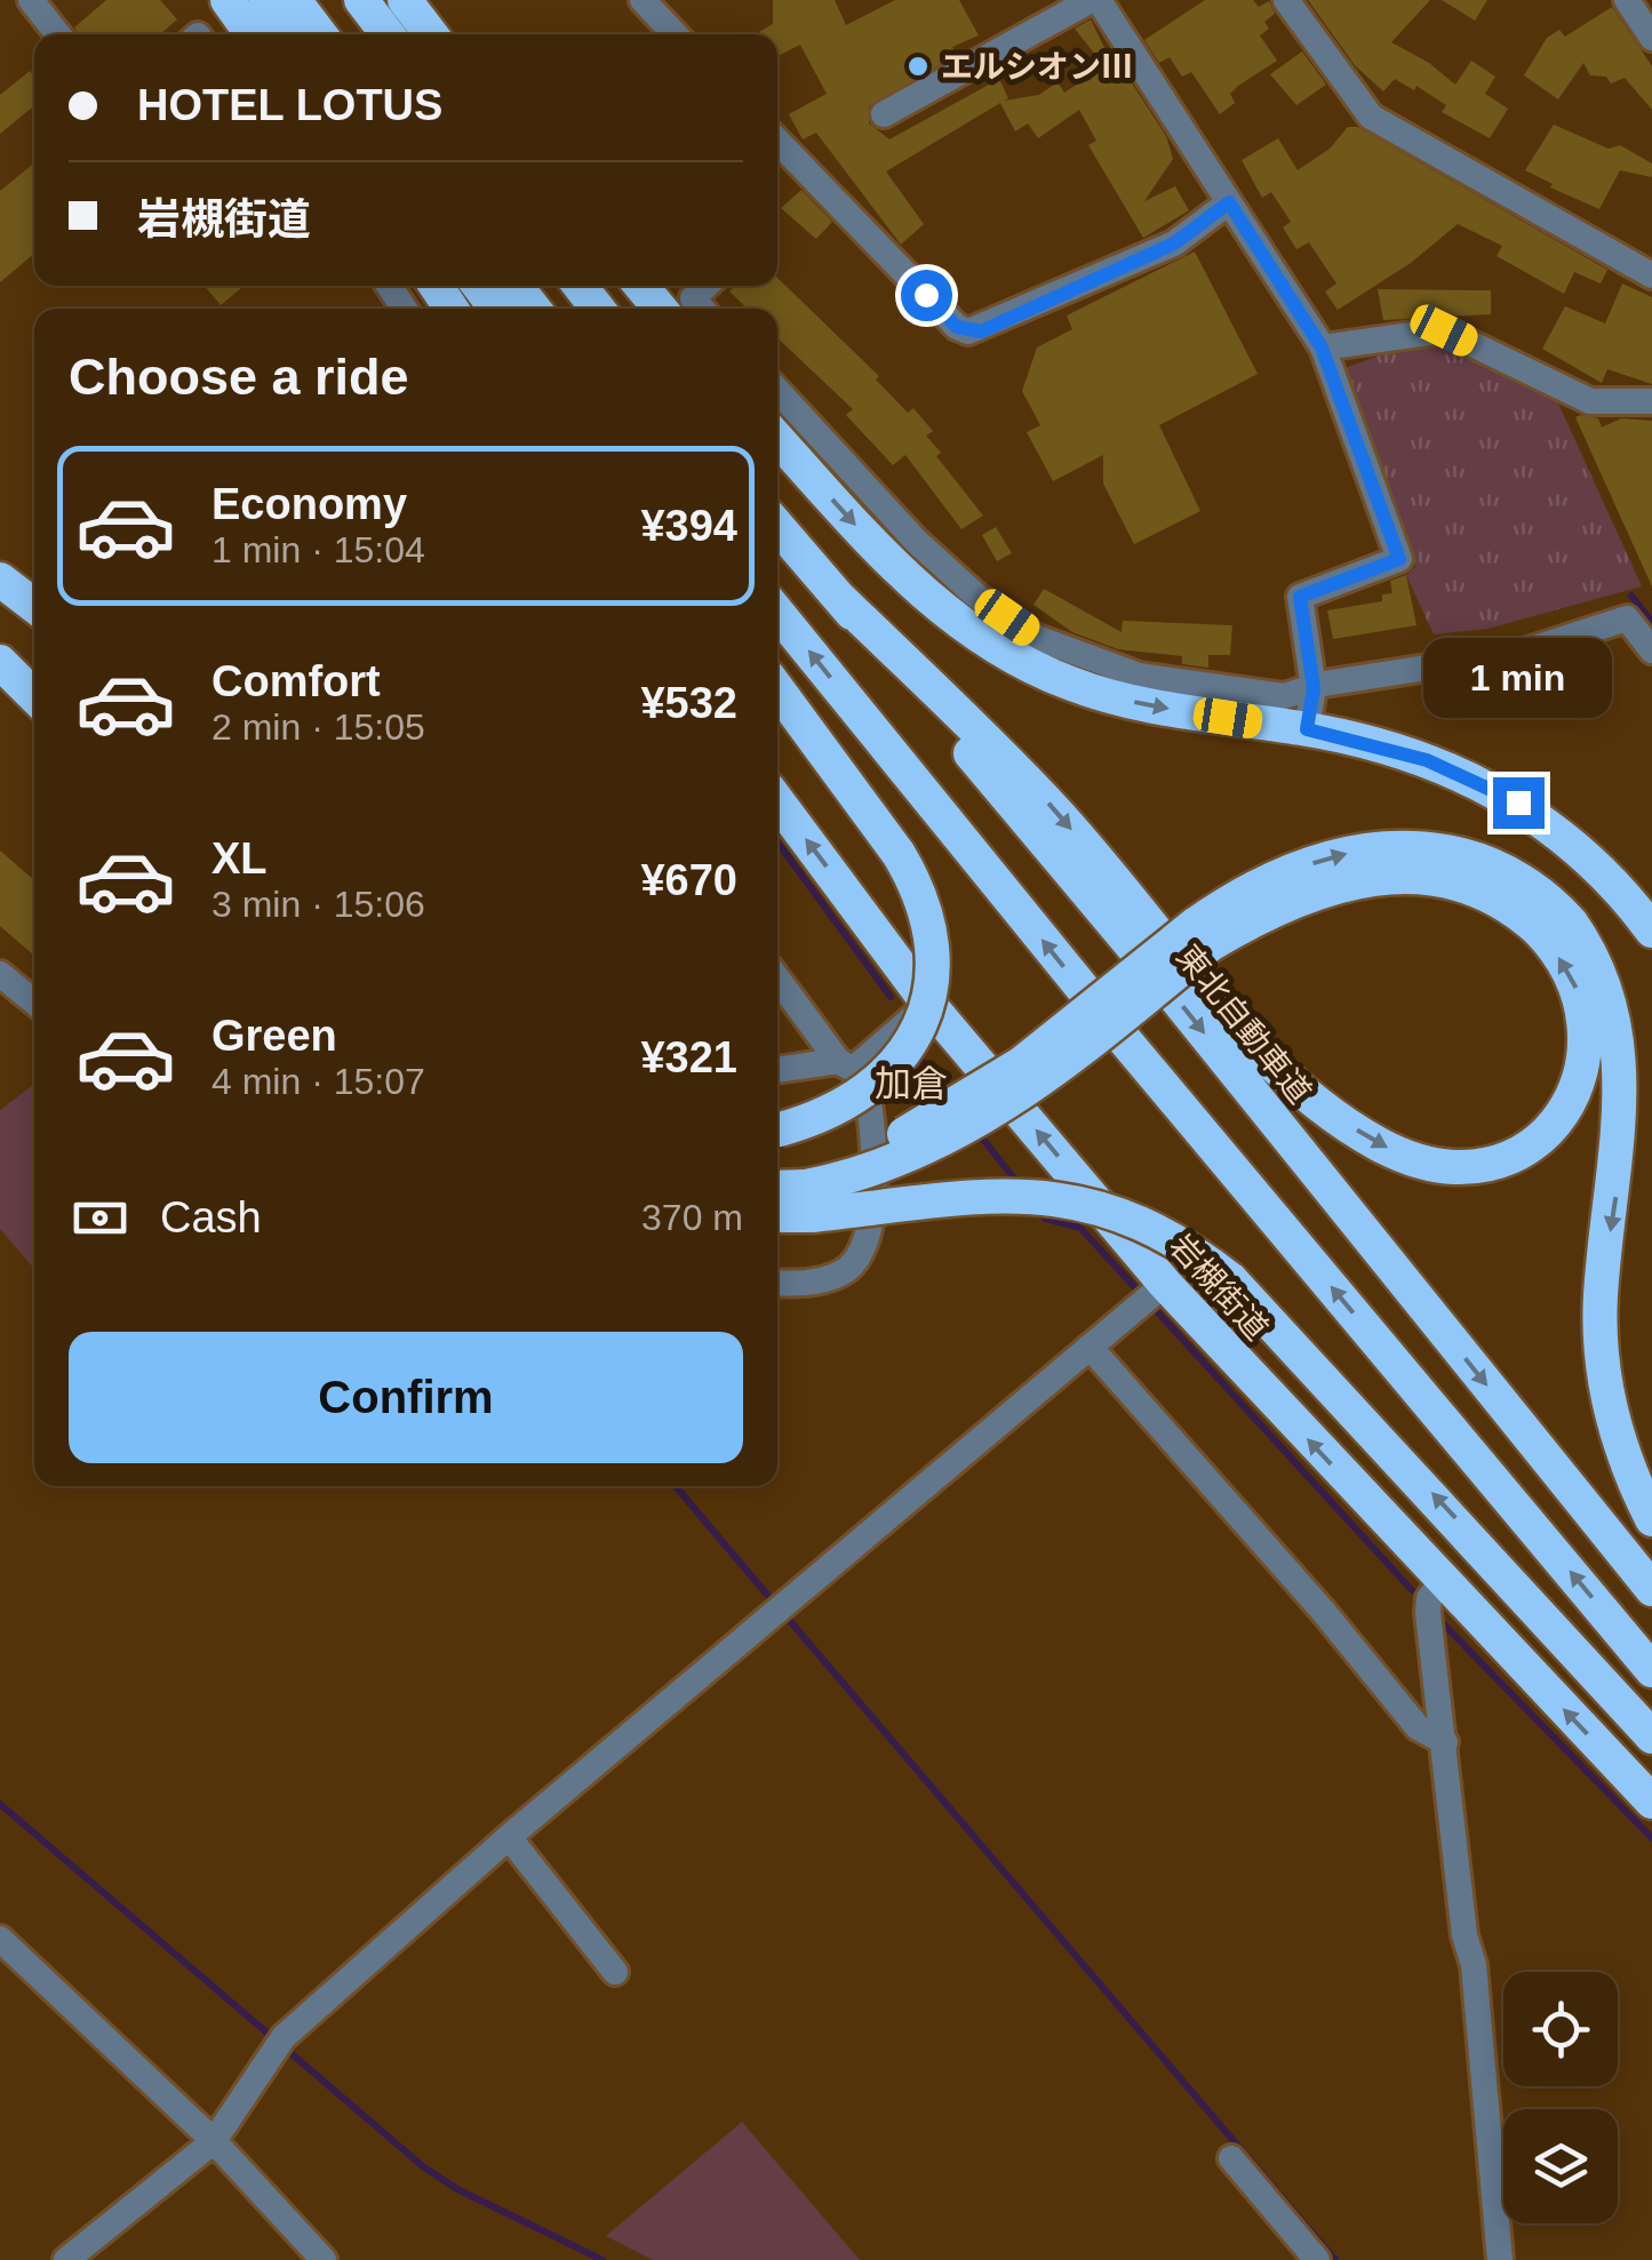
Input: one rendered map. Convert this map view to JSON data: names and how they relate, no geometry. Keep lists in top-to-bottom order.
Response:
{
  "streets": {
    "highway": ["東北自動車道", "岩槻街道"]
  },
  "districts": ["加倉"],
  "places": ["エルシオンⅢ"],
  "page": {
    "banner": ["HOTEL LOTUS", "岩槻街道"],
    "heading": "Choose a ride",
    "list": [
      {
        "name": "Economy",
        "note": "1 min · 15:04",
        "value": "¥394"
      },
      {
        "name": "Comfort",
        "note": "2 min · 15:05",
        "value": "¥532"
      },
      {
        "name": "XL",
        "note": "3 min · 15:06",
        "value": "¥670"
      },
      {
        "name": "Green",
        "note": "4 min · 15:07",
        "value": "¥321"
      }
    ],
    "bubble": "1 min",
    "pay": ["Cash", "370 m"],
    "buttons": "Confirm"
  }
}
